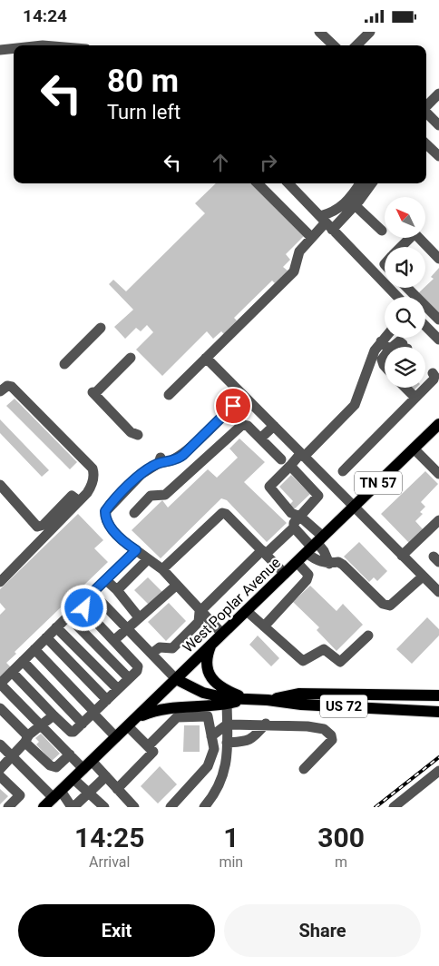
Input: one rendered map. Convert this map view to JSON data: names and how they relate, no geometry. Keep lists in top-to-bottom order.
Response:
{
  "streets": {
    "main road": ["TN 57", "West Poplar Avenue", "US 72"]
  },
  "crossings": [
    ["West Poplar Avenue", "US 72"]
  ],
  "north": "top left",
  "page": {
    "status": "14:24",
    "turn": ["80 m", "Turn left"],
    "eta": [
      "14:25",
      "Arrival",
      "1",
      "min",
      "300",
      "m"
    ],
    "buttons": ["Exit", "Share"]
  }
}
